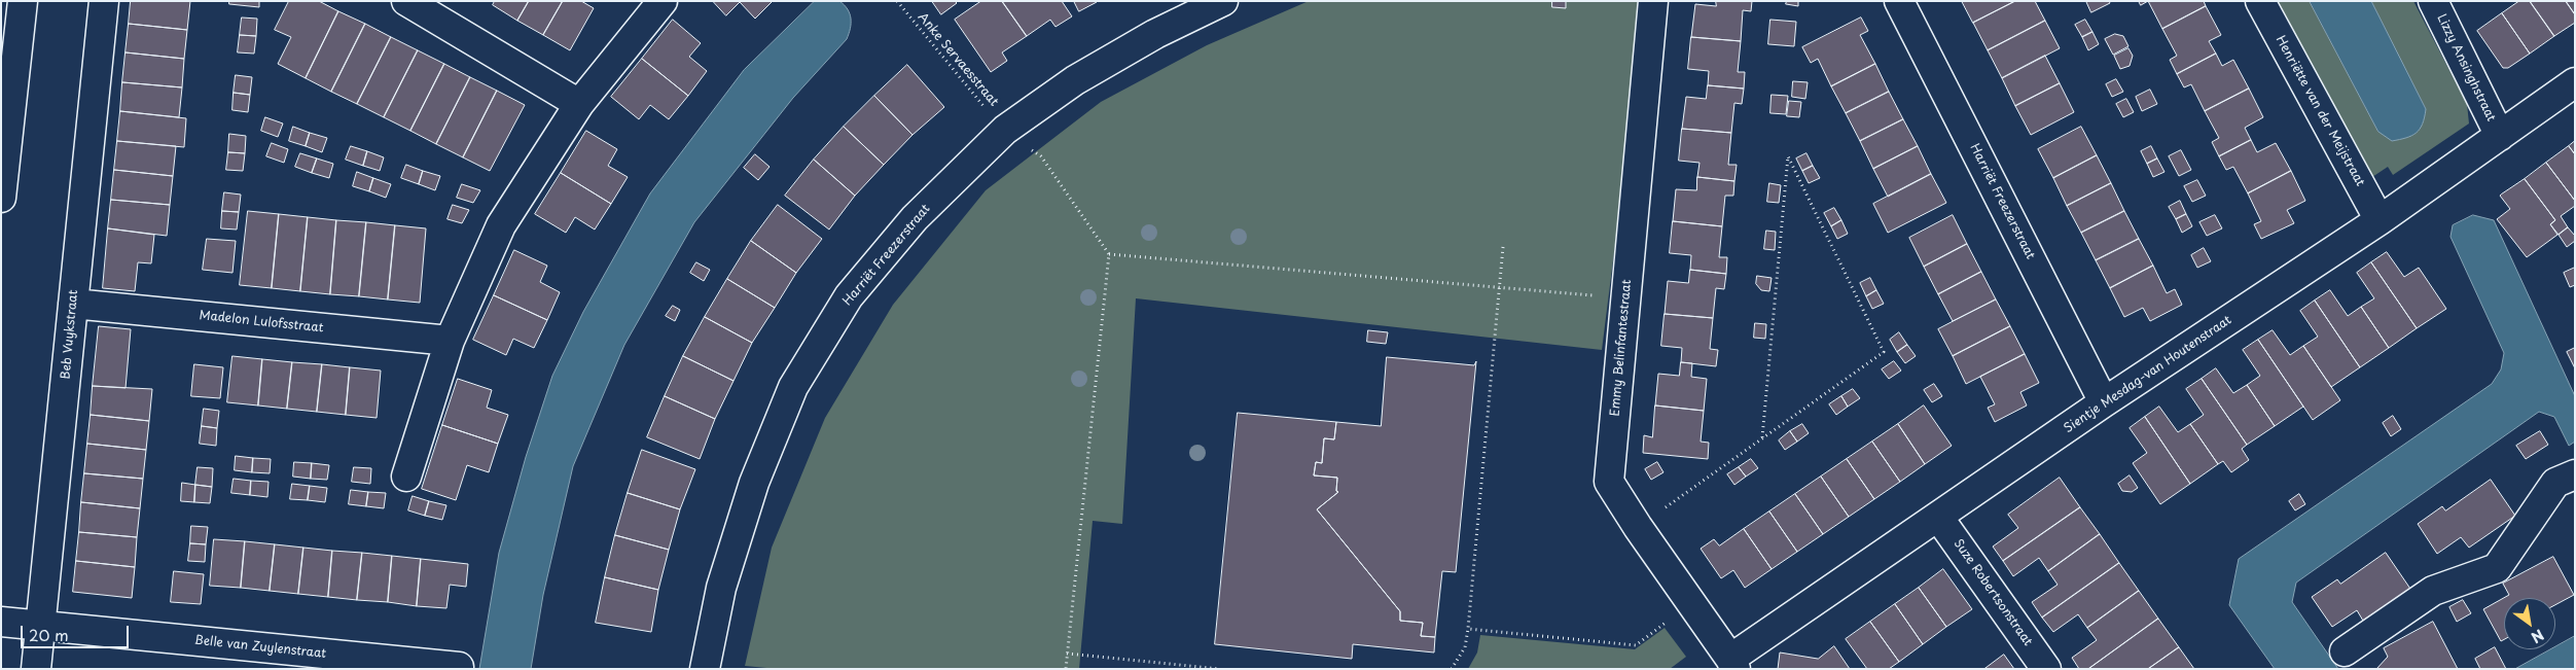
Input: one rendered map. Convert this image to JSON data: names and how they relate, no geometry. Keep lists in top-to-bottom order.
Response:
{
  "streets": {
    "street": [
      "Lizzy Ansinghstraat",
      "Henriëtte van der Meijstraat",
      "Harriët Freezerstraat",
      "Madelon Lulofsstraat",
      "Beb Vuykstraat",
      "Emmy Belinfantestraat",
      "Sientje Mesdag-van Houtenstraat",
      "Suze Robertsonstraat",
      "Belle van Zuylenstraat"
    ],
    "path": ["Anke Servaesstraat"]
  },
  "crossings": [
    ["Anke Servaesstraat", "Harriët Freezerstraat"],
    ["Lizzy Ansinghstraat", "Sientje Mesdag-van Houtenstraat"],
    ["Henriëtte van der Meijstraat", "Sientje Mesdag-van Houtenstraat"],
    ["Harriët Freezerstraat", "Sientje Mesdag-van Houtenstraat"],
    ["Madelon Lulofsstraat", "Beb Vuykstraat"],
    ["Beb Vuykstraat", "Belle van Zuylenstraat"],
    ["Emmy Belinfantestraat", "Sientje Mesdag-van Houtenstraat"],
    ["Sientje Mesdag-van Houtenstraat", "Suze Robertsonstraat"]
  ],
  "scale_bar": "20 m",
  "north": "bottom right"
}
